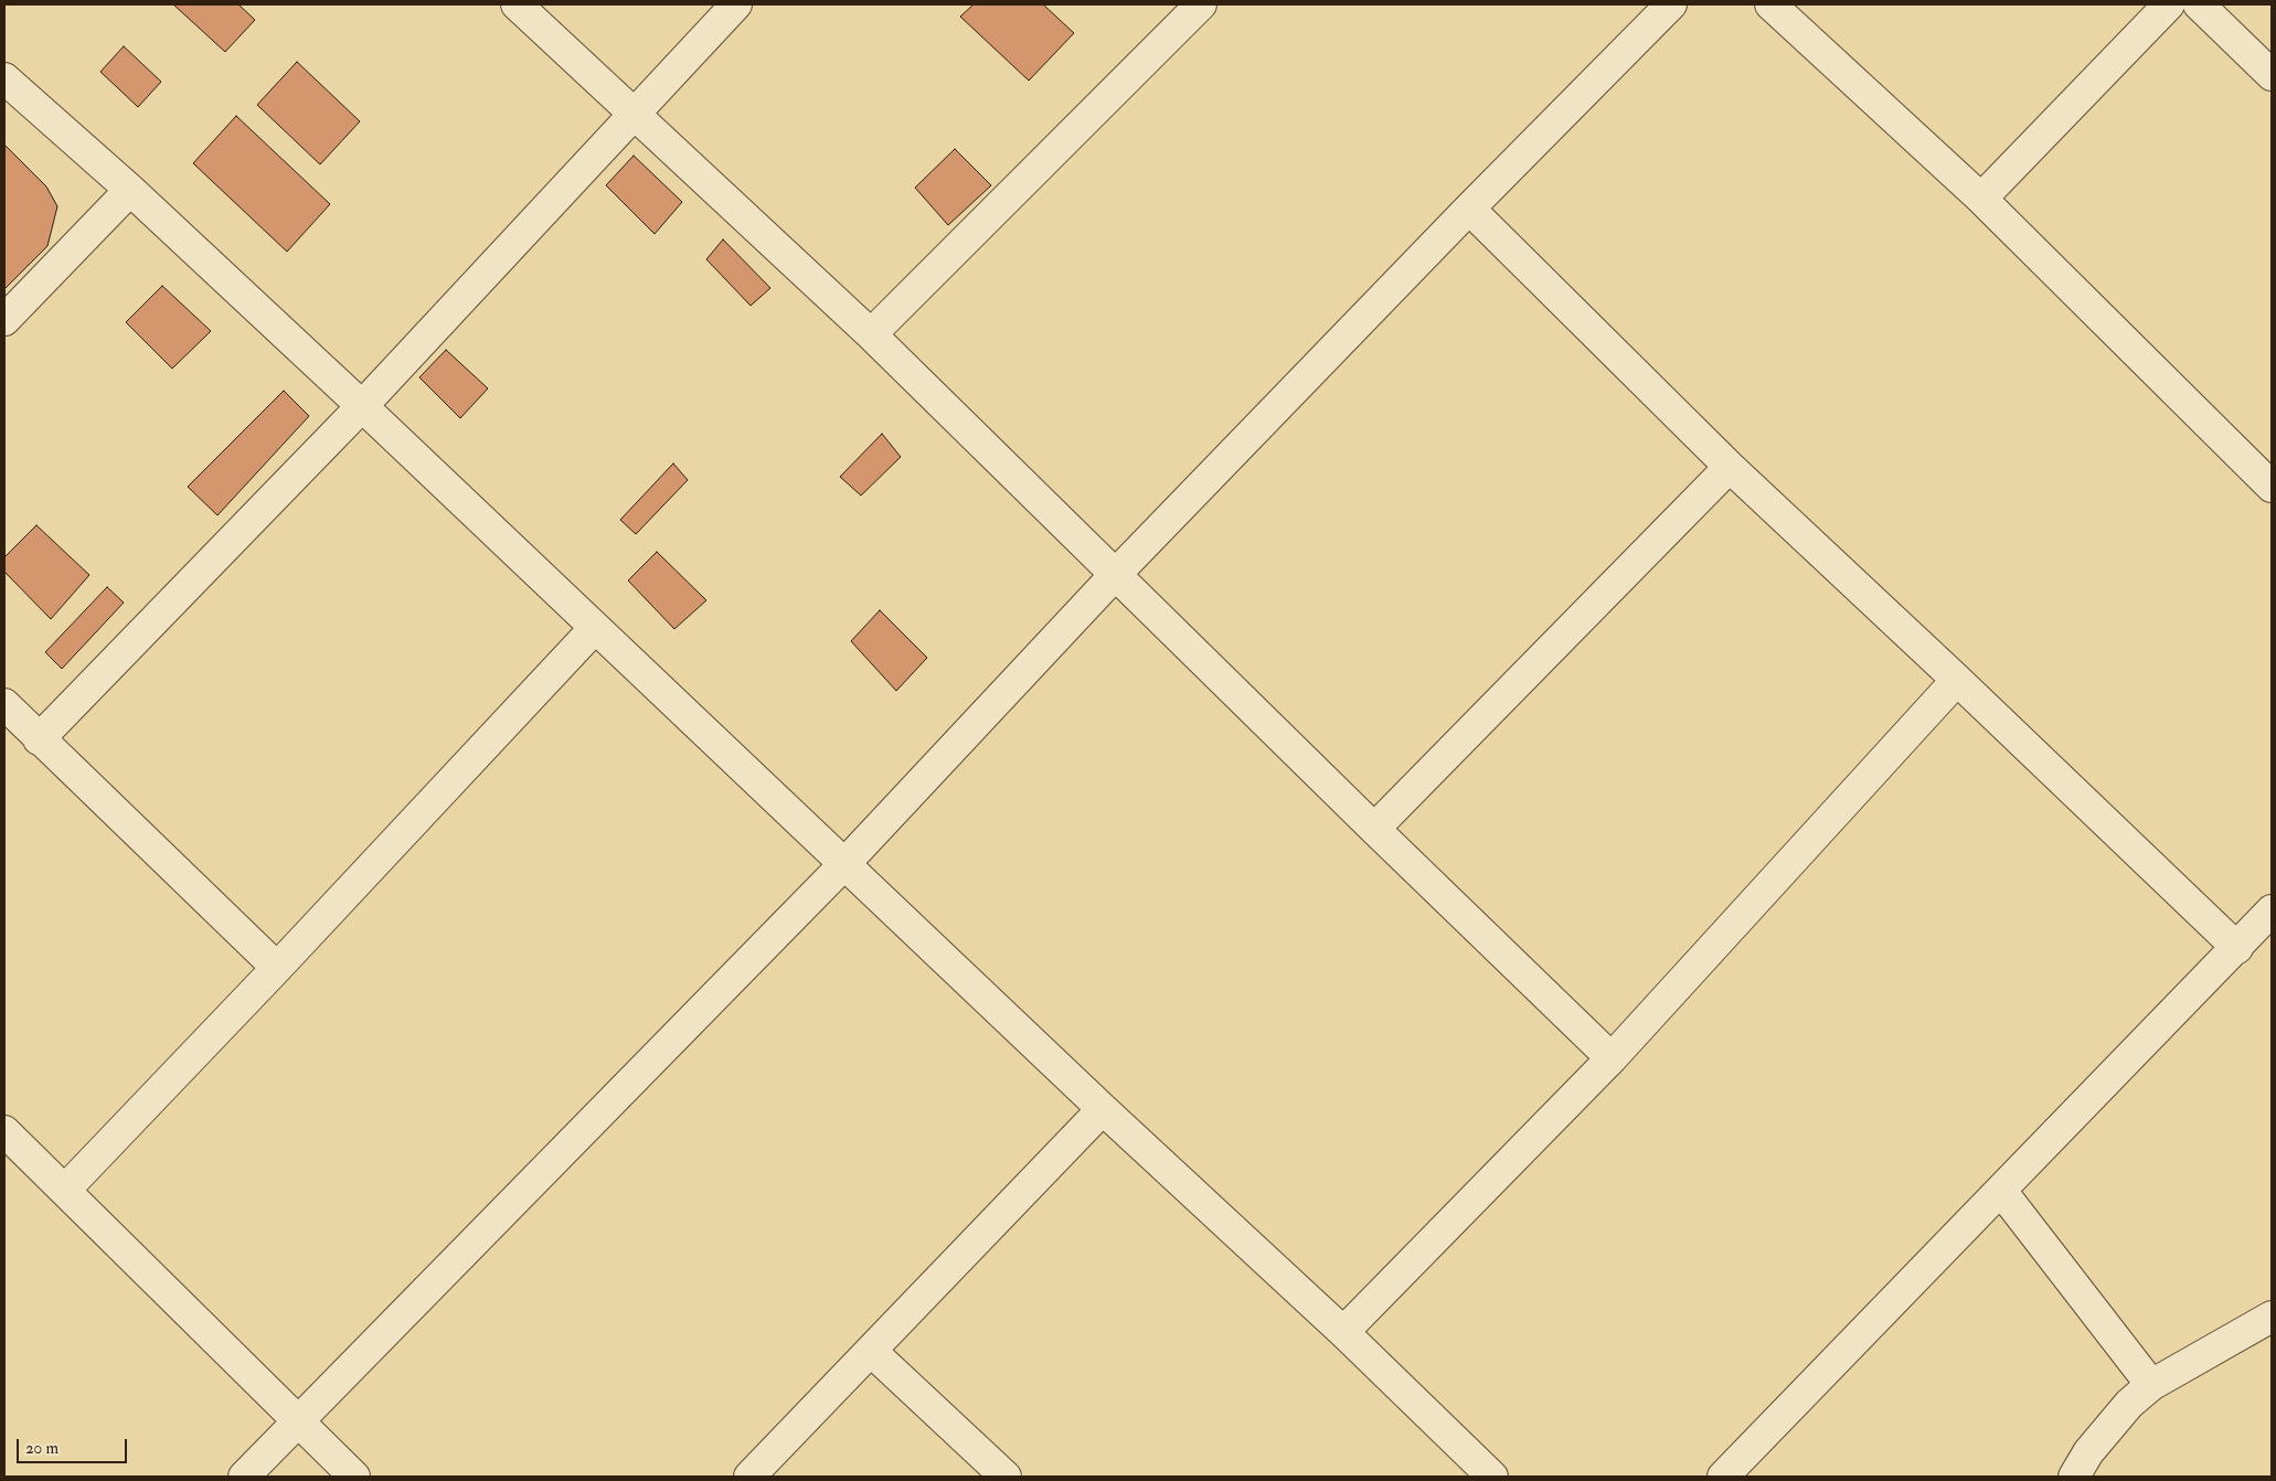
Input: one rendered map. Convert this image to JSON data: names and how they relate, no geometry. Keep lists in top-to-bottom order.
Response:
{
  "scale_bar": "20 m"
}
